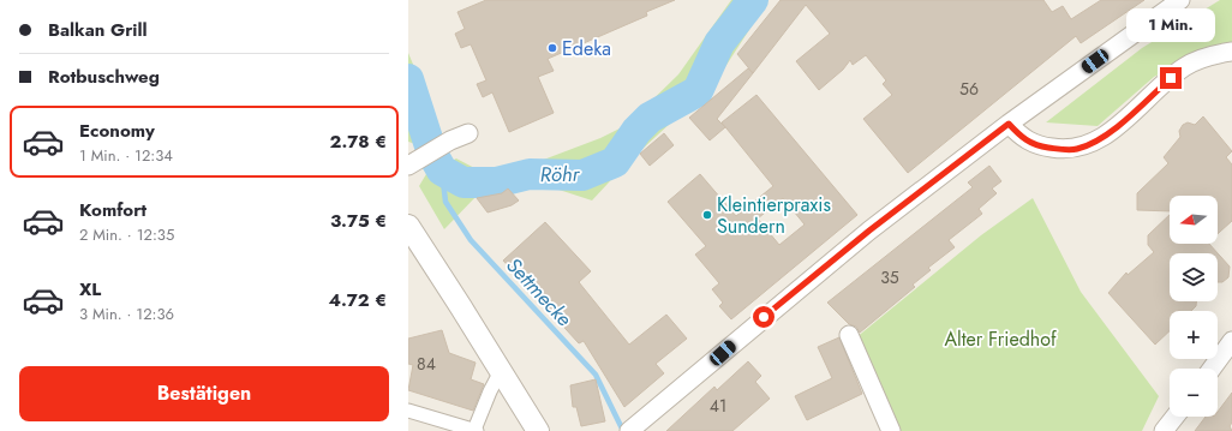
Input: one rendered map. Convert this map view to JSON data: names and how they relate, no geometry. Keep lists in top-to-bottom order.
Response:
{
  "water": ["Röhr", "Settmecke"],
  "parks": ["Alter Friedhof"],
  "places": ["Edeka", "Kleintierpraxis Sundern"],
  "house_numbers": [
    "56",
    "35",
    "84",
    "41"
  ],
  "north": "left",
  "page": {
    "banner": ["Balkan Grill", "Rotbuschweg"],
    "bubble": "1 Min.",
    "list": [
      {
        "name": "Economy",
        "note": "1 Min. · 12:34",
        "value": "2.78 €"
      },
      {
        "name": "Komfort",
        "note": "2 Min. · 12:35",
        "value": "3.75 €"
      },
      {
        "name": "XL",
        "note": "3 Min. · 12:36",
        "value": "4.72 €"
      }
    ],
    "map_buttons": ["+", "−"],
    "buttons": "Bestätigen"
  }
}
